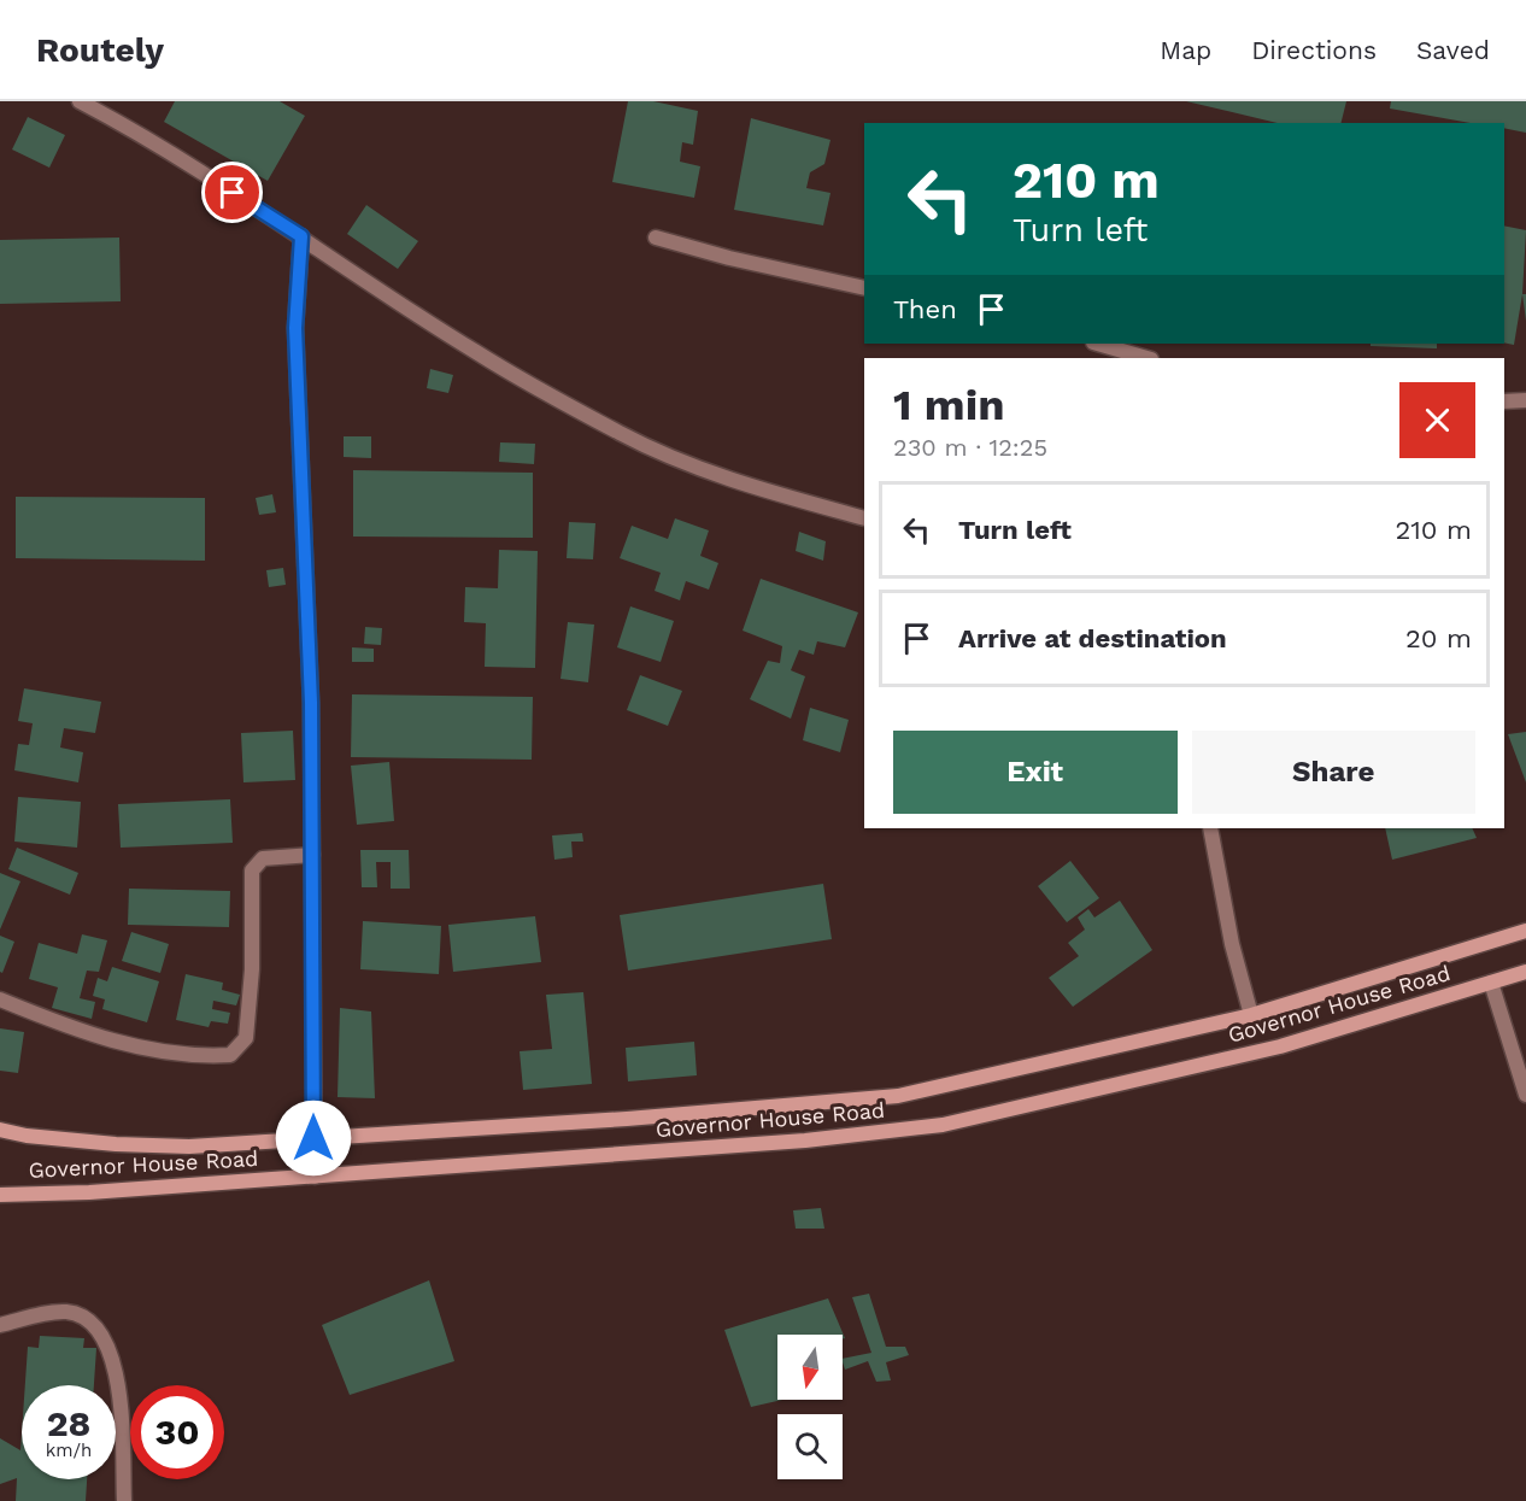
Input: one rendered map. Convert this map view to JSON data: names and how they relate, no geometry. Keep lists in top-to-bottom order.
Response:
{
  "streets": {
    "main road": ["Governor House Road"]
  },
  "north": "bottom",
  "page": {
    "header": "Routely",
    "nav": ["Map", "Directions", "Saved"],
    "turn": ["210 m", "Turn left"],
    "then": "Then",
    "heading": ["1 min", "230 m · 12:25"],
    "list": [
      {
        "name": "Turn left",
        "value": "210 m"
      },
      {
        "name": "Arrive at destination",
        "value": "20 m"
      }
    ],
    "buttons": ["Exit", "Share"],
    "speed": "28 km/h",
    "limit": "30"
  }
}
